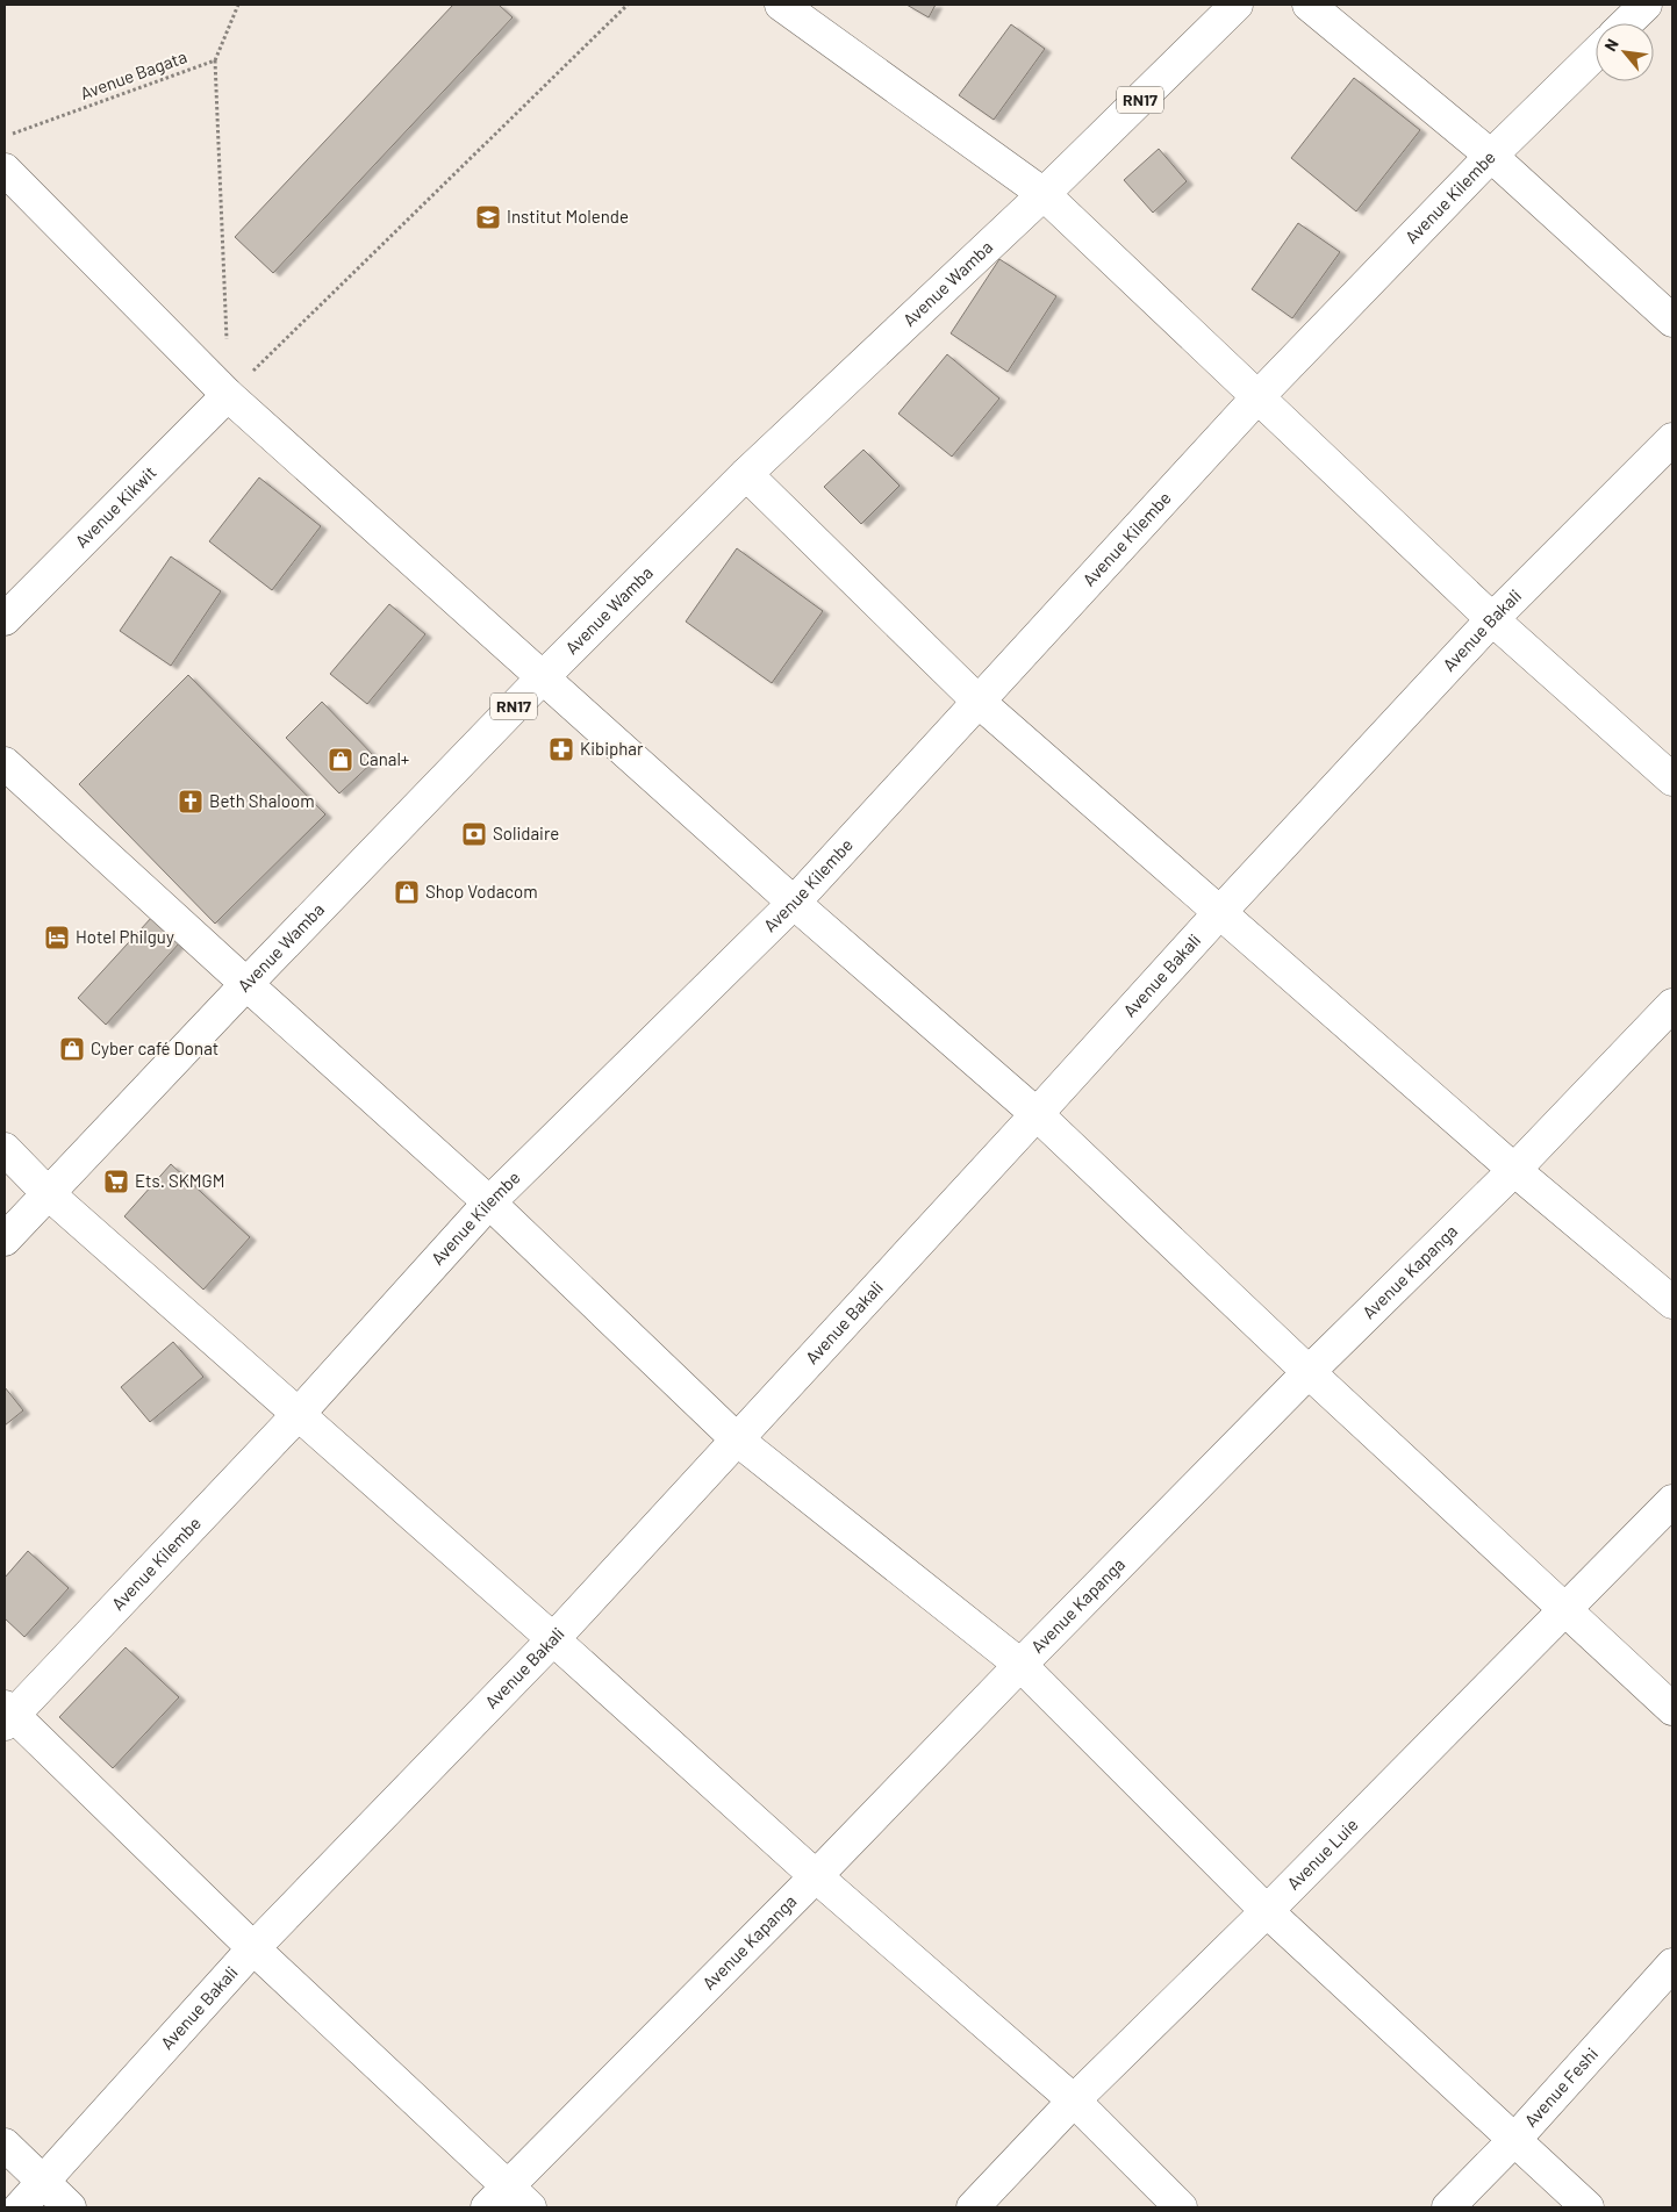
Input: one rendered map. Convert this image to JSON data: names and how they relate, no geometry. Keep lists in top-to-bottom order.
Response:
{
  "streets": {
    "street": [
      "RN17",
      "Avenue Kilembe",
      "Avenue Wamba",
      "Avenue Kikwit",
      "Avenue Bakali",
      "Avenue Kapanga",
      "Avenue Luie",
      "Avenue Feshi"
    ],
    "path": ["Avenue Bagata"]
  },
  "places": {
    "school or university": ["Institut Molende"],
    "pharmacy": ["Kibiphar"],
    "shop": ["Canal+", "Shop Vodacom", "Cyber café Donat"],
    "church": ["Beth Shaloom"],
    "bank": ["Solidaire"],
    "hotel": ["Hotel Philguy"],
    "supermarket": ["Ets. SKMGM"]
  },
  "north": "top left"
}
